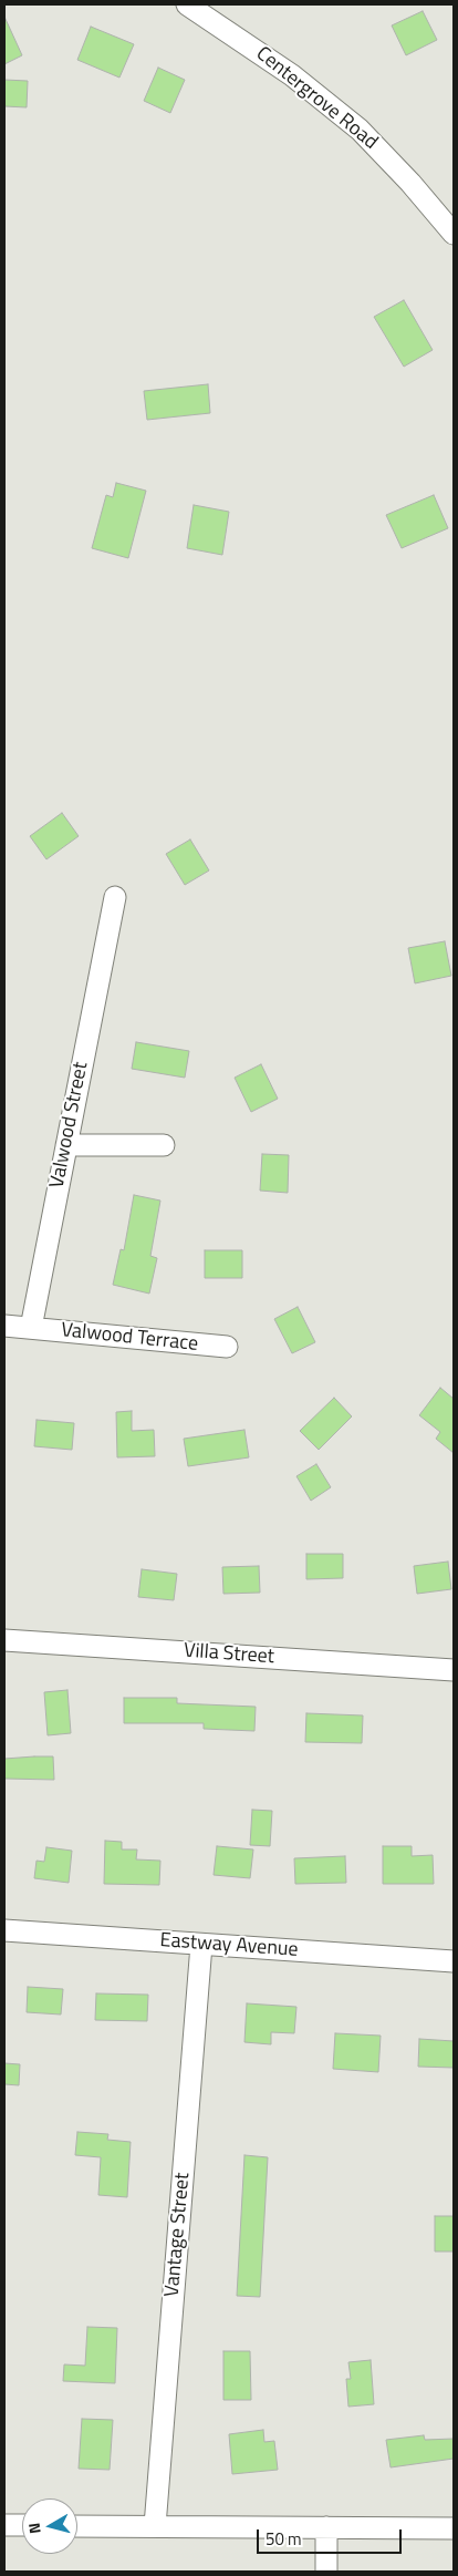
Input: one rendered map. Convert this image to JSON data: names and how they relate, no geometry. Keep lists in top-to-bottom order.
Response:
{
  "streets": {
    "street": [
      "Centergrove Road",
      "Valwood Street",
      "Valwood Terrace",
      "Villa Street",
      "Eastway Avenue",
      "Vantage Street"
    ]
  },
  "crossings": [
    ["Valwood Street", "Valwood Terrace"],
    ["Eastway Avenue", "Vantage Street"]
  ],
  "scale_bar": "50 m",
  "north": "left"
}
